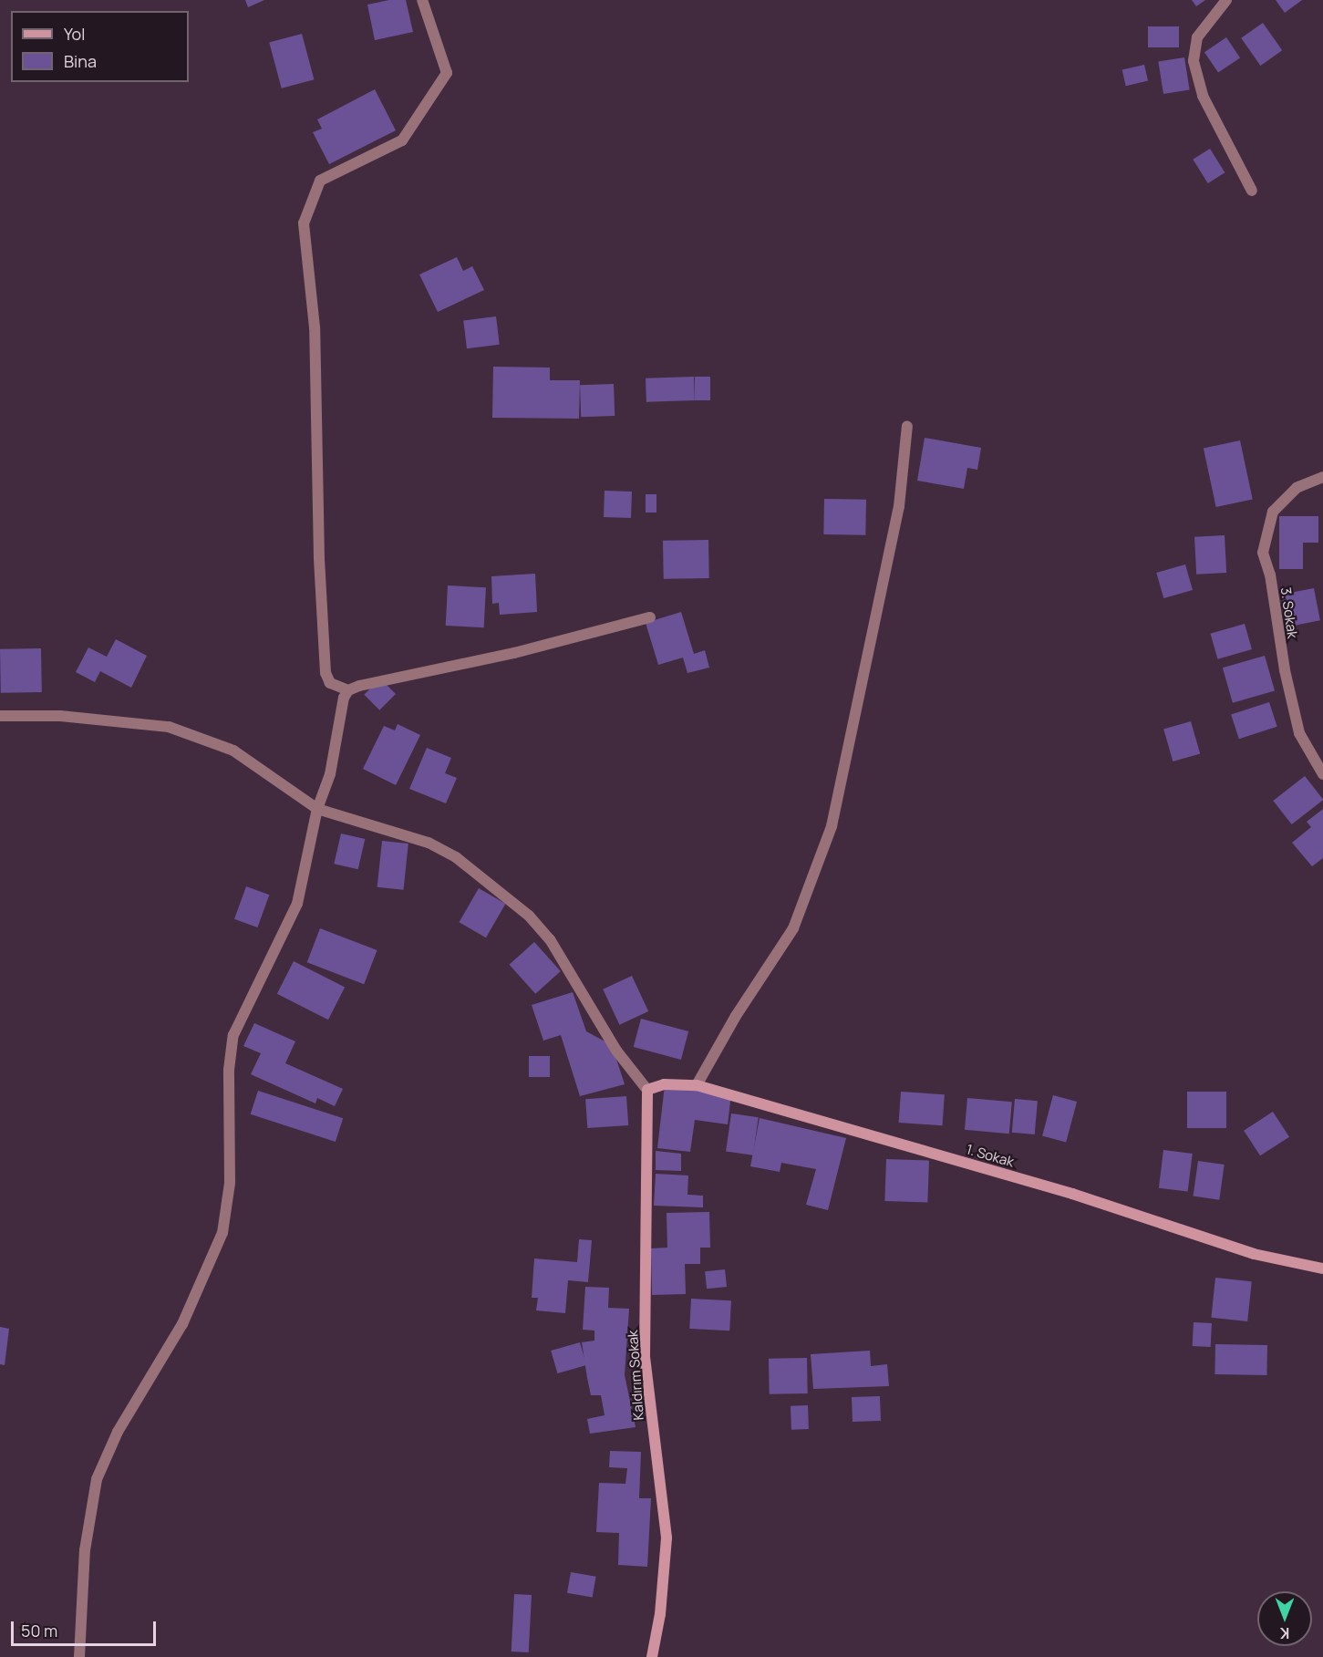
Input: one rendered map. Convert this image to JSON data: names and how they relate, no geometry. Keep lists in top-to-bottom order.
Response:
{
  "streets": {
    "street": ["3. Sokak", "1. Sokak", "Kaldırım Sokak"]
  },
  "crossings": [
    ["1. Sokak", "Kaldırım Sokak"]
  ],
  "legend": ["Yol", "Bina"],
  "scale_bar": "50 m",
  "north": "bottom"
}
